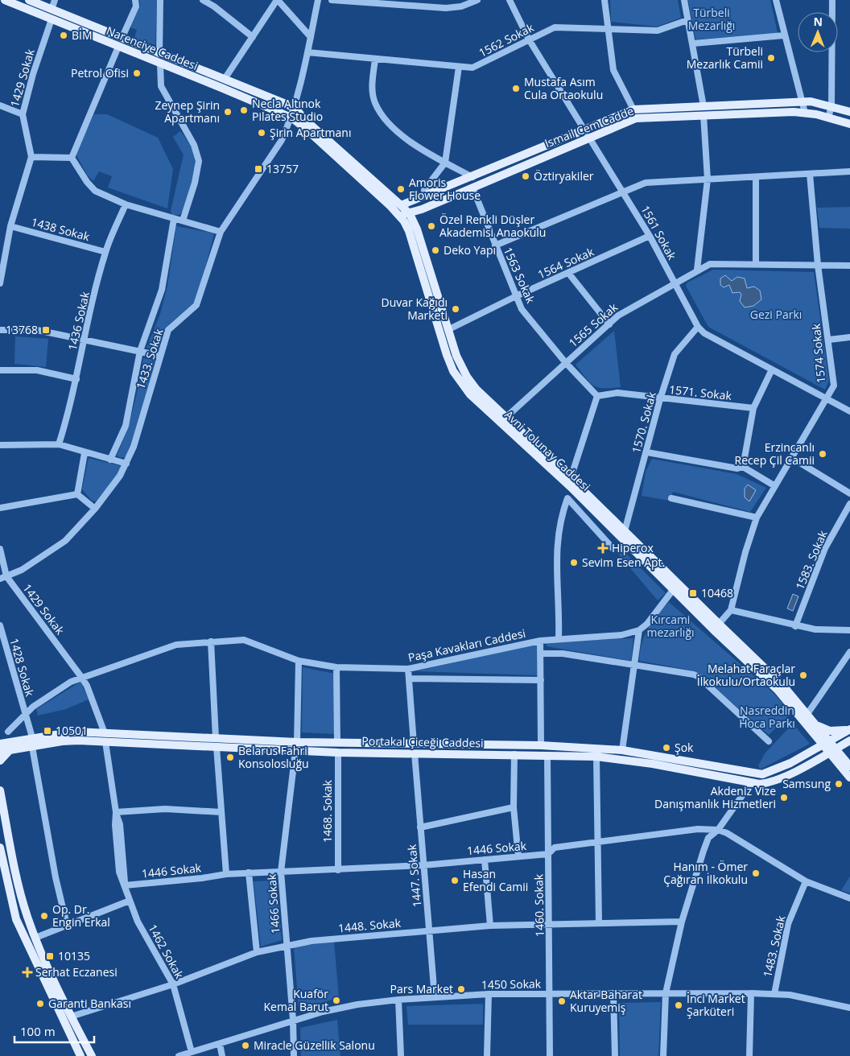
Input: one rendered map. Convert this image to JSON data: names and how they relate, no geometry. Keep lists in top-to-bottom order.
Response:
{
  "streets": {
    "main road": [
      "Narenciye Caddesi",
      "Ismail Cem Cadde",
      "Avni Tolunay Caddesi",
      "Portakal Çiceği Caddesi"
    ],
    "street": [
      "1562 Sokak",
      "1429 Sokak",
      "1438 Sokak",
      "1561 Sokak",
      "1564 Sokak",
      "1563 Sokak",
      "1436 Sokak",
      "1565 Sokak",
      "1574 Sokak",
      "1433. Sokak",
      "1571. Sokak",
      "1570. Sokak",
      "1583. Sokak",
      "Paşa Kavakları Caddesi",
      "1428 Sokak",
      "1468. Sokak",
      "1446 Sokak",
      "1447. Sokak",
      "1466 Sokak",
      "1460. Sokak",
      "1448. Sokak",
      "1483. Sokak",
      "1462 Sokak",
      "1450 Sokak"
    ]
  },
  "crossings": [
    ["1562 Sokak", "1561 Sokak"],
    ["Narenciye Caddesi", "1429 Sokak"],
    ["Narenciye Caddesi", "1433. Sokak"],
    ["Narenciye Caddesi", "Avni Tolunay Caddesi"],
    ["1429 Sokak", "1438 Sokak"],
    ["1429 Sokak", "1433. Sokak"],
    ["1429 Sokak", "Paşa Kavakları Caddesi"],
    ["1429 Sokak", "Portakal Çiceği Caddesi"],
    ["Ismail Cem Cadde", "1561 Sokak"],
    ["Ismail Cem Cadde", "1563 Sokak"],
    ["Ismail Cem Cadde", "Avni Tolunay Caddesi"],
    ["1438 Sokak", "1436 Sokak"],
    ["1561 Sokak", "1564 Sokak"],
    ["1561 Sokak", "1565 Sokak"],
    ["1561 Sokak", "1574 Sokak"],
    ["1561 Sokak", "1570. Sokak"],
    ["1564 Sokak", "1563 Sokak"],
    ["1564 Sokak", "Avni Tolunay Caddesi"],
    ["1563 Sokak", "1565 Sokak"],
    ["1563 Sokak", "1571. Sokak"],
    ["1565 Sokak", "1574 Sokak"],
    ["1565 Sokak", "Avni Tolunay Caddesi"],
    ["1574 Sokak", "Avni Tolunay Caddesi"],
    ["1433. Sokak", "Avni Tolunay Caddesi"],
    ["1571. Sokak", "1570. Sokak"],
    ["1570. Sokak", "Avni Tolunay Caddesi"],
    ["Avni Tolunay Caddesi", "Portakal Çiceği Caddesi"],
    ["Paşa Kavakları Caddesi", "1428 Sokak"],
    ["Paşa Kavakları Caddesi", "1466 Sokak"],
    ["1428 Sokak", "Portakal Çiceği Caddesi"],
    ["Portakal Çiceği Caddesi", "1468. Sokak"],
    ["Portakal Çiceği Caddesi", "1447. Sokak"],
    ["Portakal Çiceği Caddesi", "1466 Sokak"],
    ["Portakal Çiceği Caddesi", "1460. Sokak"],
    ["Portakal Çiceği Caddesi", "1462 Sokak"],
    ["1468. Sokak", "1446 Sokak"],
    ["1446 Sokak", "1447. Sokak"],
    ["1446 Sokak", "1466 Sokak"],
    ["1446 Sokak", "1460. Sokak"],
    ["1446 Sokak", "1483. Sokak"],
    ["1446 Sokak", "1462 Sokak"],
    ["1447. Sokak", "1448. Sokak"],
    ["1447. Sokak", "1450 Sokak"],
    ["1466 Sokak", "1448. Sokak"],
    ["1466 Sokak", "1450 Sokak"],
    ["1460. Sokak", "1448. Sokak"],
    ["1460. Sokak", "1450 Sokak"],
    ["1448. Sokak", "1462 Sokak"],
    ["1483. Sokak", "1450 Sokak"],
    ["1462 Sokak", "1450 Sokak"]
  ],
  "parks": [
    "Türbeli Mezarlığı",
    "Gezi Parkı",
    "Kırcami mezarlığı",
    "Nasreddin Hoca Parkı"
  ],
  "places": {
    "other": [
      "BİM",
      "Türbeli Mezarlık Camii",
      "Petrol Ofisi",
      "Mustafa Asım Cula Ortaokulu",
      "Necla Altınok Pilates Studio",
      "Zeynep Şirin Apartmanı",
      "Şirin Apartmanı",
      "Öztiryakiler",
      "Amoris Flower House",
      "Özel Renkli Düşler Akademisi Anaokulu",
      "Deko Yapı",
      "Duvar Kağıdı Marketi",
      "Erzincanlı Recep Çil Camii",
      "Sevim Esen Apt.",
      "Melahat Faraçlar İlkokulu/Ortaokulu",
      "Şok",
      "Belarus Fahri Konsolosluğu",
      "Samsung",
      "Akdeniz Vize Danışmanlık Hizmetleri",
      "Hanım - Ömer Çağıran İlkokulu",
      "Hasan Efendi Camii",
      "Op. Dr. Engin Erkal",
      "Pars Market",
      "Kuaför Kemal Barut",
      "Aktar Baharat Kuruyemiş",
      "Garanti Bankası",
      "İnci Market Şarküteri",
      "Miracle Güzellik Salonu"
    ],
    "transit": [
      "13757",
      "13768",
      "10468",
      "10501",
      "10135"
    ],
    "health": ["Hiperox", "Serhat Eczanesi"]
  },
  "scale_bar": "100 m",
  "north": "top"
}
